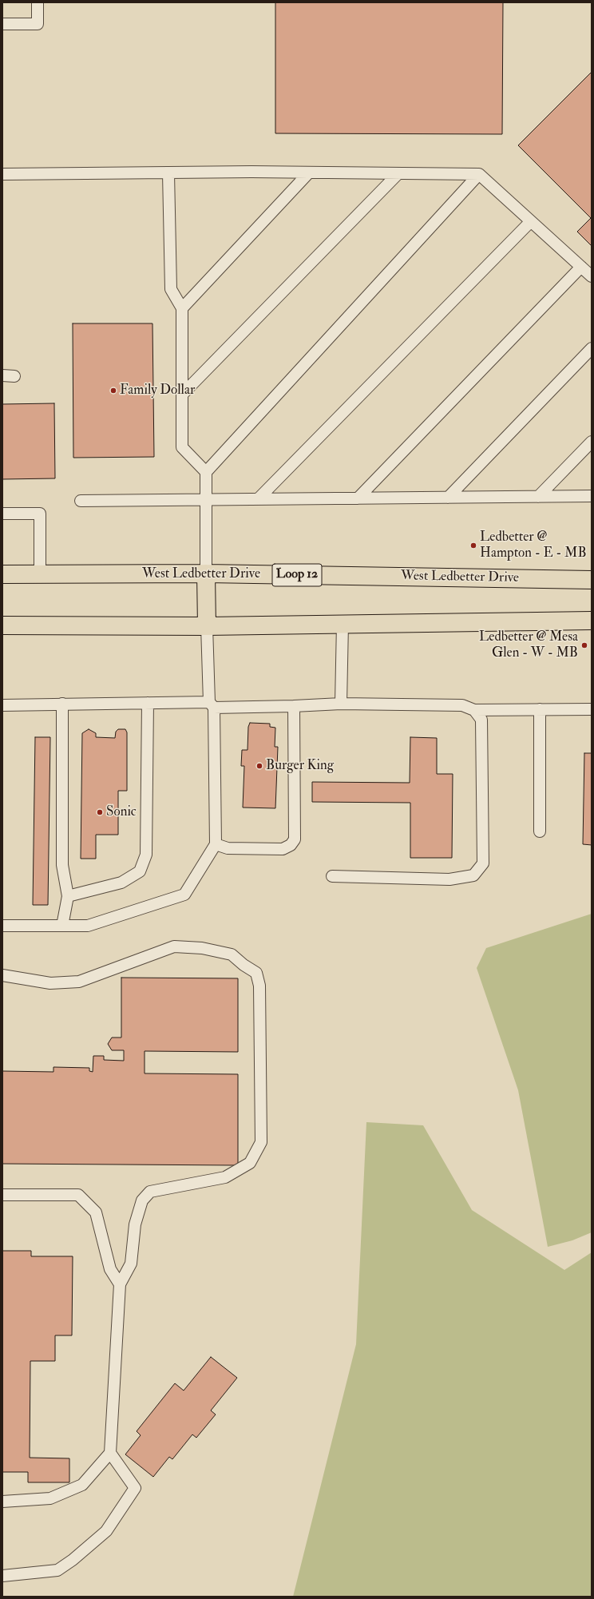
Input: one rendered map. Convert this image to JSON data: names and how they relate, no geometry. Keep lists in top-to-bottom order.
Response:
{
  "streets": {
    "main road": ["West Ledbetter Drive", "Loop 12"]
  },
  "places": [
    "Family Dollar",
    "Ledbetter @ Hampton - E - MB",
    "Ledbetter @ Mesa Glen - W - MB",
    "Burger King",
    "Sonic"
  ]
}
